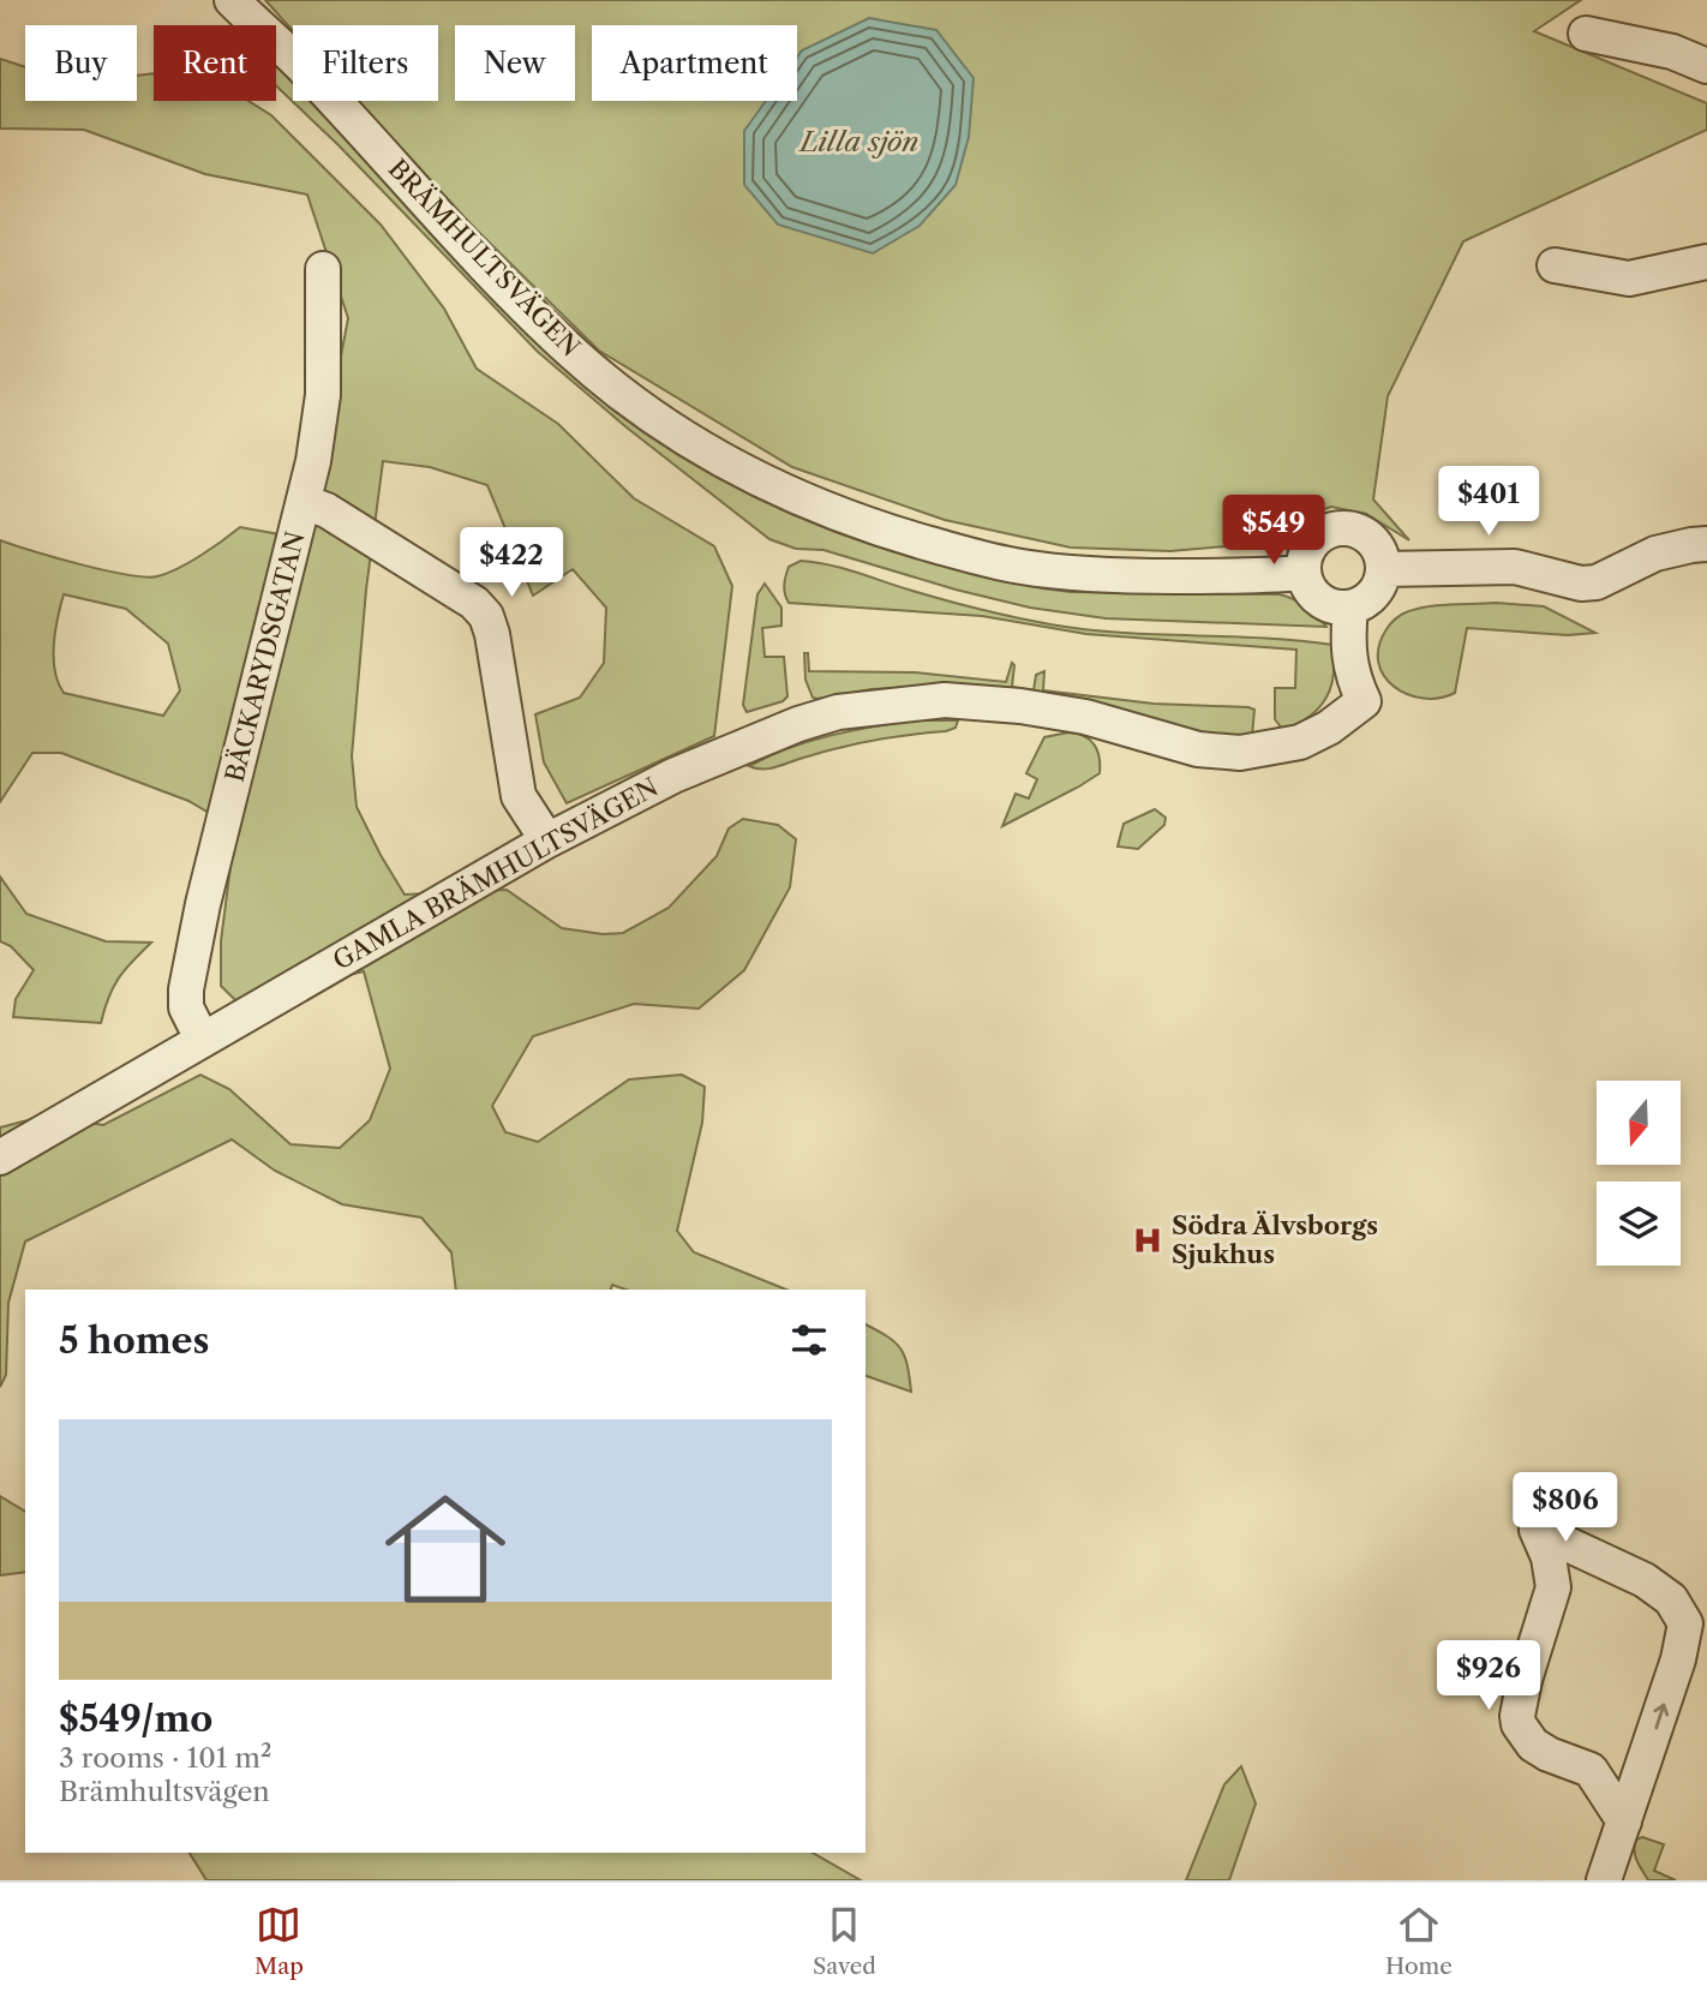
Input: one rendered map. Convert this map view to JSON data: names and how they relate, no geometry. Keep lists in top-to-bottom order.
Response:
{
  "streets": {
    "street": ["BRÄMHULTSVÄGEN", "BÄCKARYDSGATAN", "GAMLA BRÄMHULTSVÄGEN"]
  },
  "crossings": [
    ["BRÄMHULTSVÄGEN", "GAMLA BRÄMHULTSVÄGEN"],
    ["BÄCKARYDSGATAN", "GAMLA BRÄMHULTSVÄGEN"]
  ],
  "water": ["Lilla sjön"],
  "places": {
    "hospital": ["Södra Älvsborgs Sjukhus"]
  },
  "north": "bottom",
  "page": {
    "chip": [
      "Buy",
      "Rent",
      "Filters",
      "New",
      "Apartment"
    ],
    "price": [
      "$401",
      "$549",
      "$422",
      "$806",
      "$926"
    ],
    "heading": "5 homes",
    "list": [
      {
        "name": "$549/mo",
        "note": "3 rooms · 101 m² · Brämhultsvägen"
      }
    ],
    "tabs": ["Map", "Saved", "Home"]
  }
}
